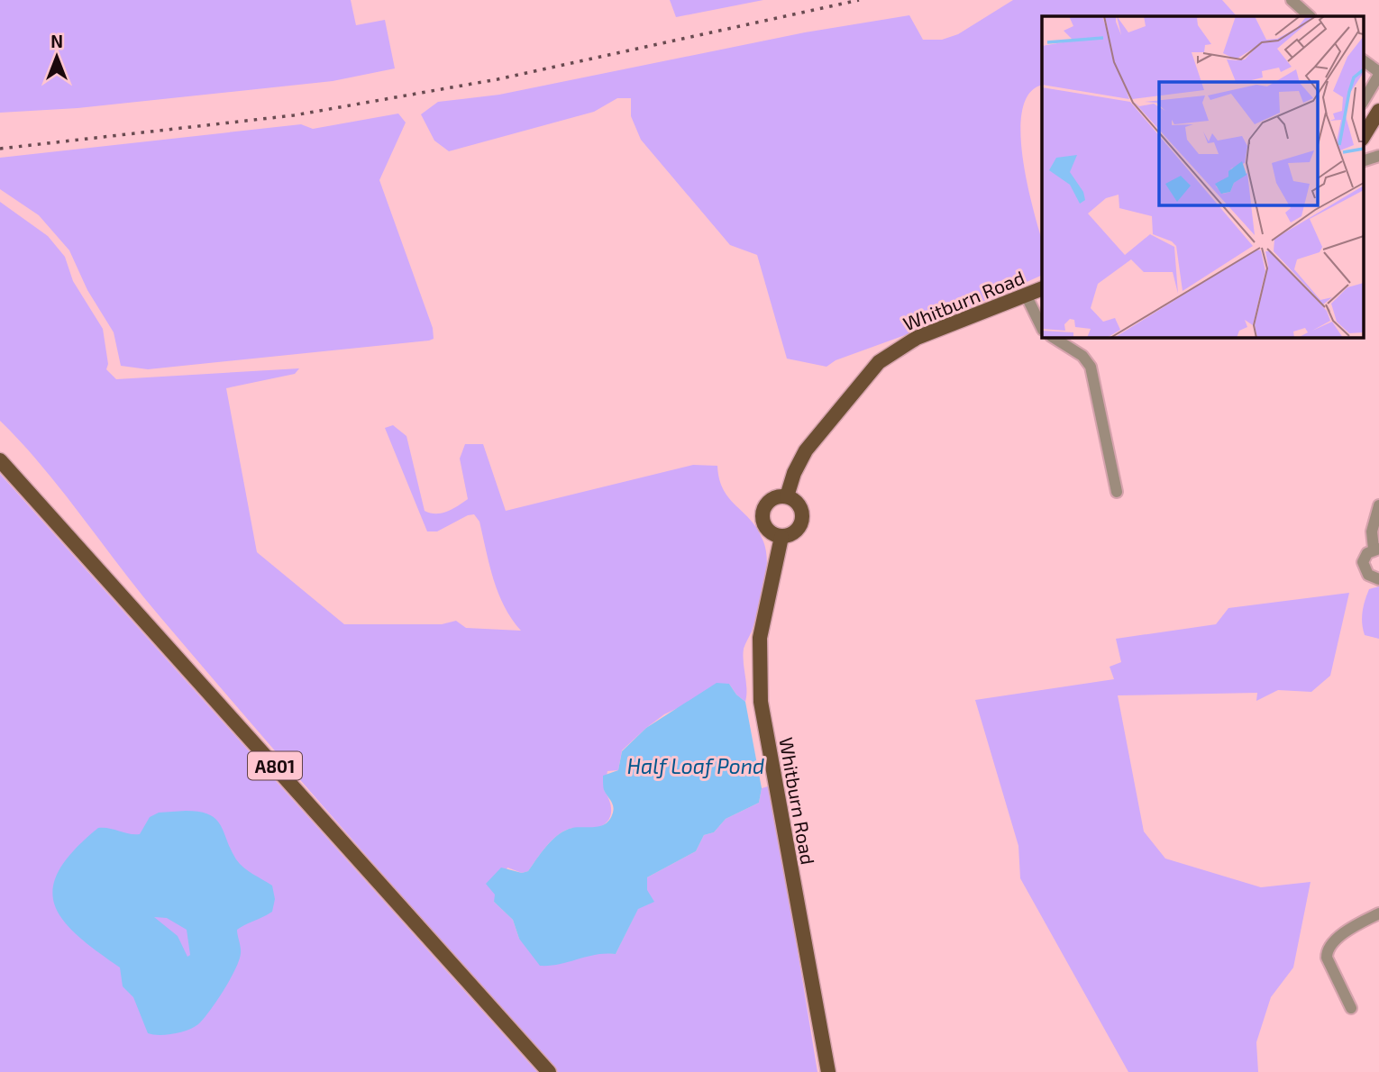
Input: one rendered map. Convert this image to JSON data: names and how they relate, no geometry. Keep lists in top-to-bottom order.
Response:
{
  "streets": {
    "main road": ["Whitburn Road", "A801"]
  },
  "water": ["Half Loaf Pond"],
  "north": "top"
}
